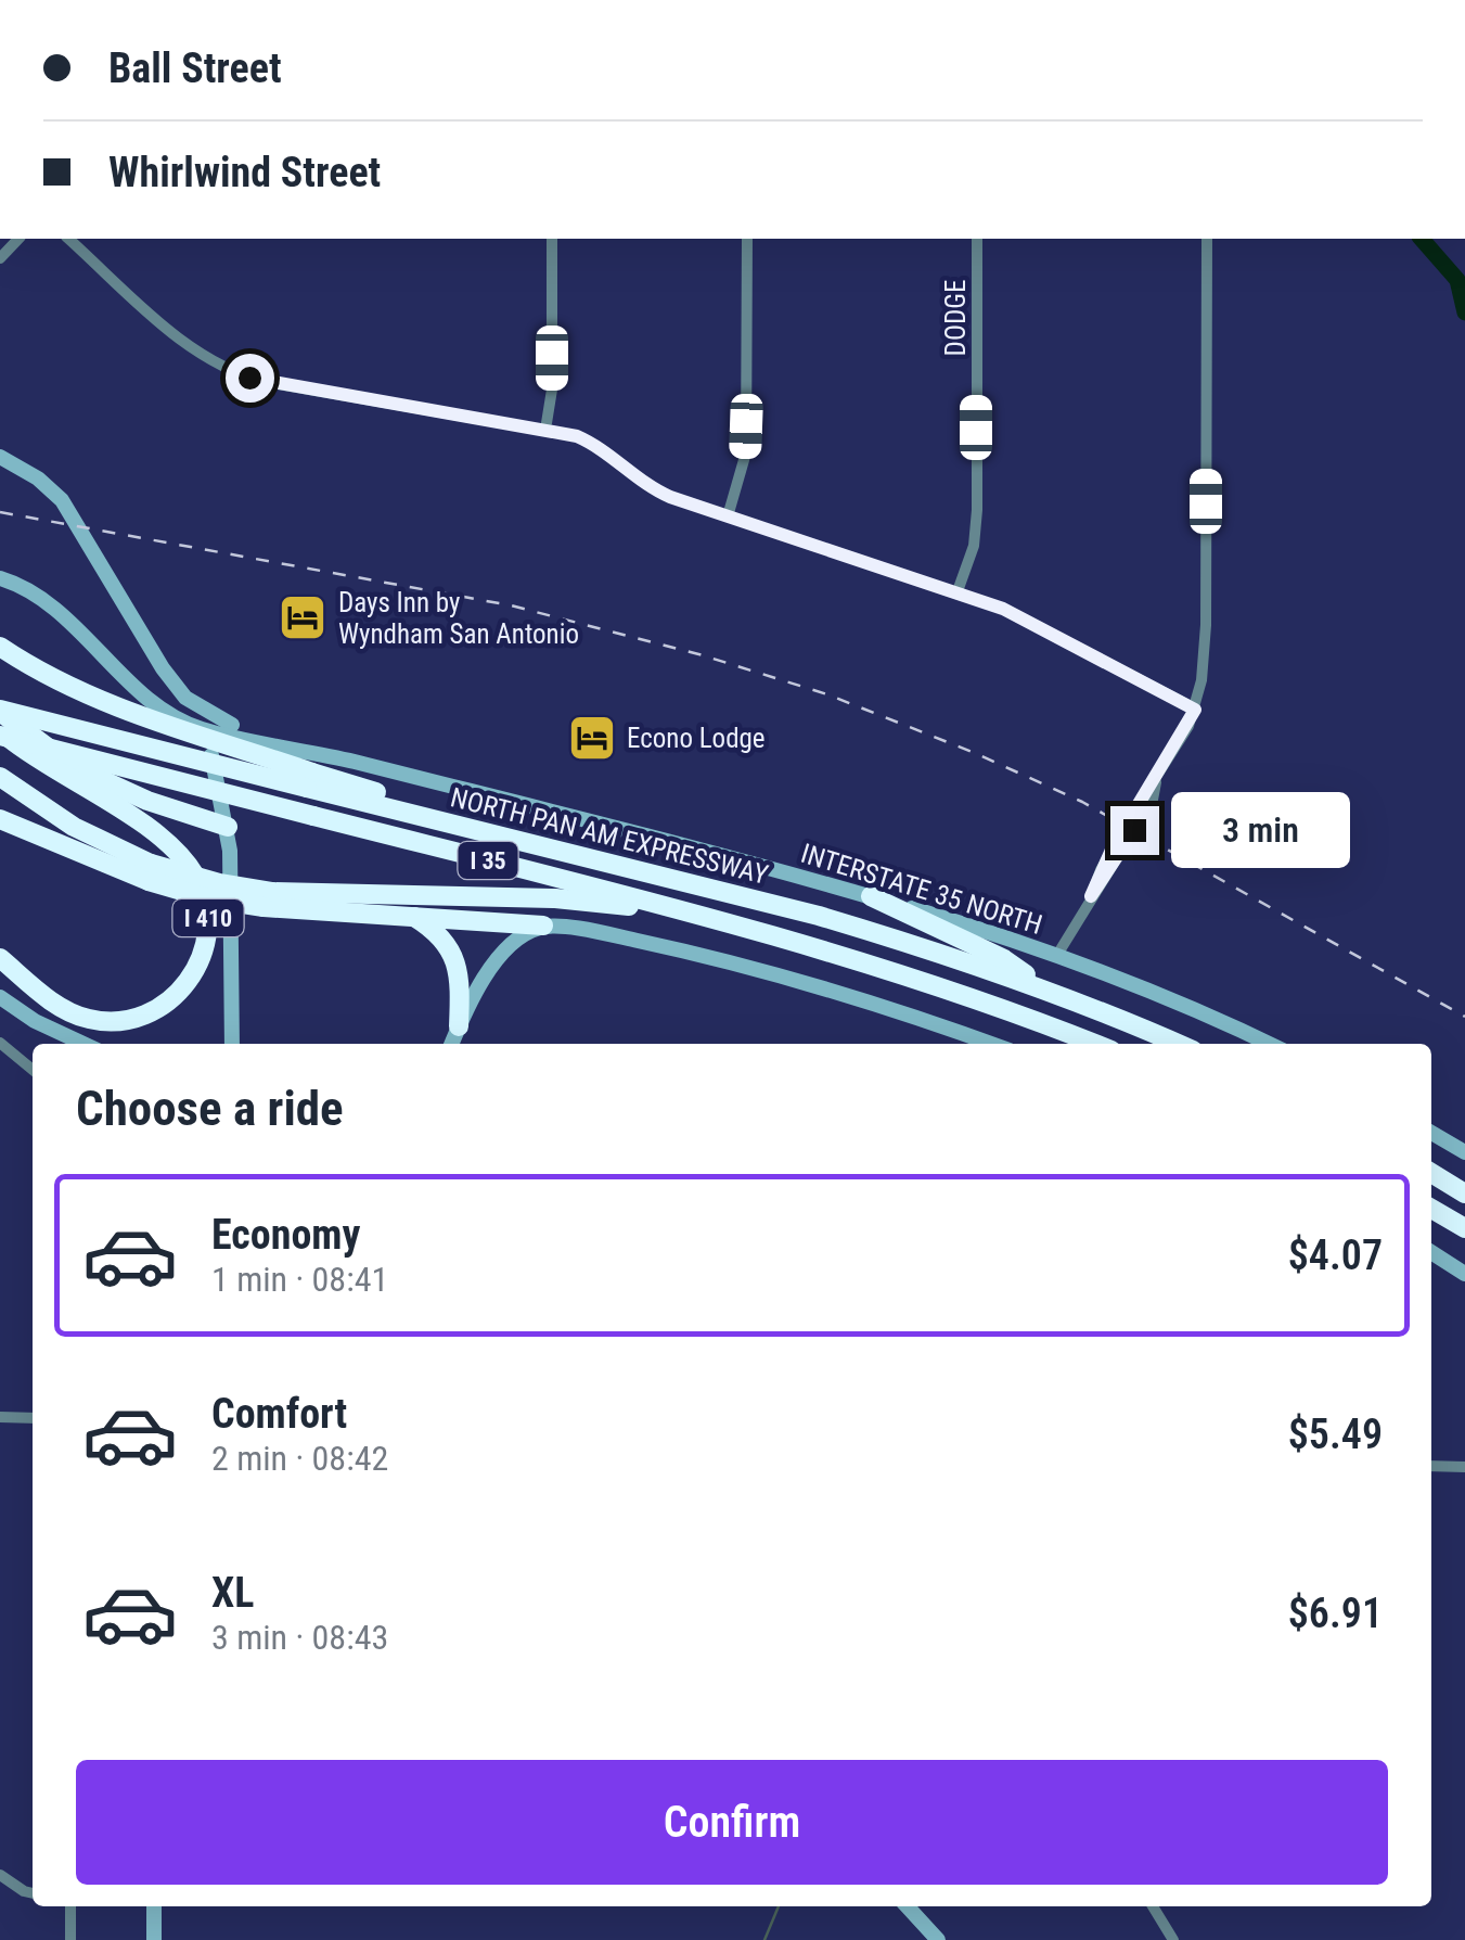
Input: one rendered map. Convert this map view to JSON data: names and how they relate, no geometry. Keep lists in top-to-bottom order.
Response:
{
  "streets": {
    "highway": ["NORTH PAN AM EXPRESSWAY", "I 35", "I 410"],
    "main road": ["INTERSTATE 35 NORTH"],
    "street": ["DODGE"]
  },
  "crossings": [
    ["NORTH PAN AM EXPRESSWAY", "I 410"]
  ],
  "places": {
    "hotel": ["Days Inn by Wyndham San Antonio", "Econo Lodge"]
  },
  "page": {
    "banner": ["Ball Street", "Whirlwind Street"],
    "bubble": "3 min",
    "heading": "Choose a ride",
    "list": [
      {
        "name": "Economy",
        "note": "1 min · 08:41",
        "value": "$4.07"
      },
      {
        "name": "Comfort",
        "note": "2 min · 08:42",
        "value": "$5.49"
      },
      {
        "name": "XL",
        "note": "3 min · 08:43",
        "value": "$6.91"
      }
    ],
    "buttons": "Confirm"
  }
}
